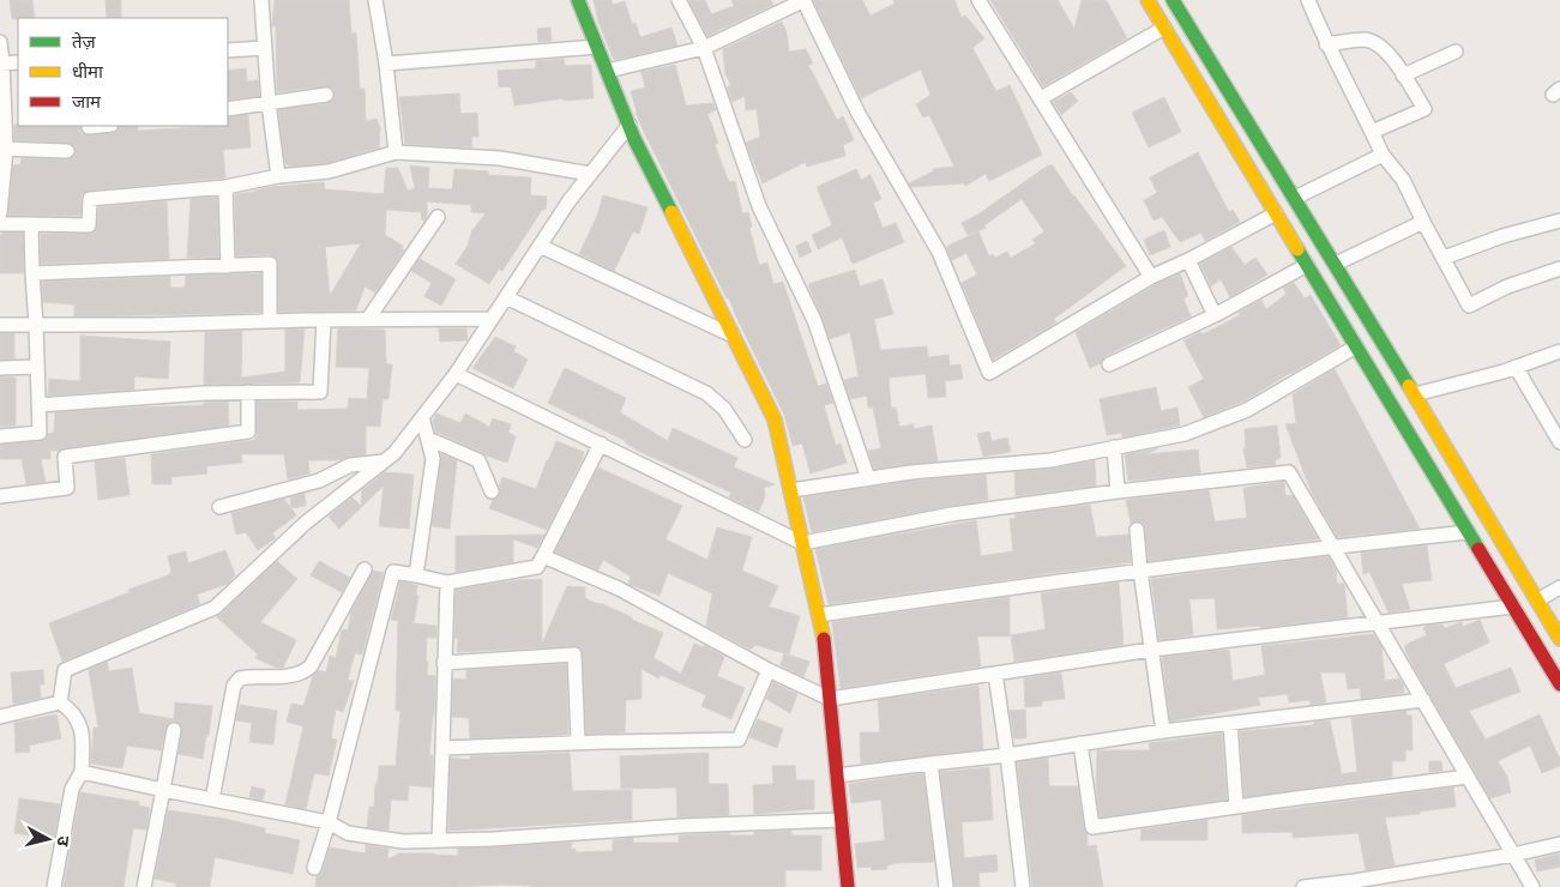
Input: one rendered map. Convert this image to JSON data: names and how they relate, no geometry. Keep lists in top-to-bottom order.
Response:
{
  "legend": ["तेज़", "धीमा", "जाम"],
  "north": "right"
}
